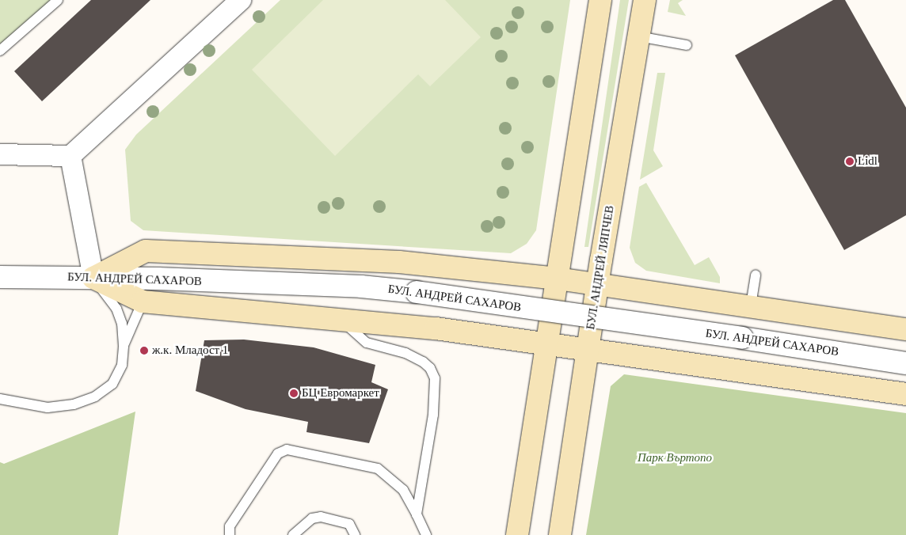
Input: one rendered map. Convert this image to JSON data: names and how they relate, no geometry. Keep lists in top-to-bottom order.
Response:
{
  "streets": {
    "main road": ["БУЛ. АНДРЕЙ ЛЯПЧЕВ"],
    "street": ["БУЛ. АНДРЕЙ САХАРОВ"]
  },
  "parks": ["Парк Въртопо"],
  "places": ["Lidl", "ж.к. Младост 1", "БЦ Евромаркет"]
}
